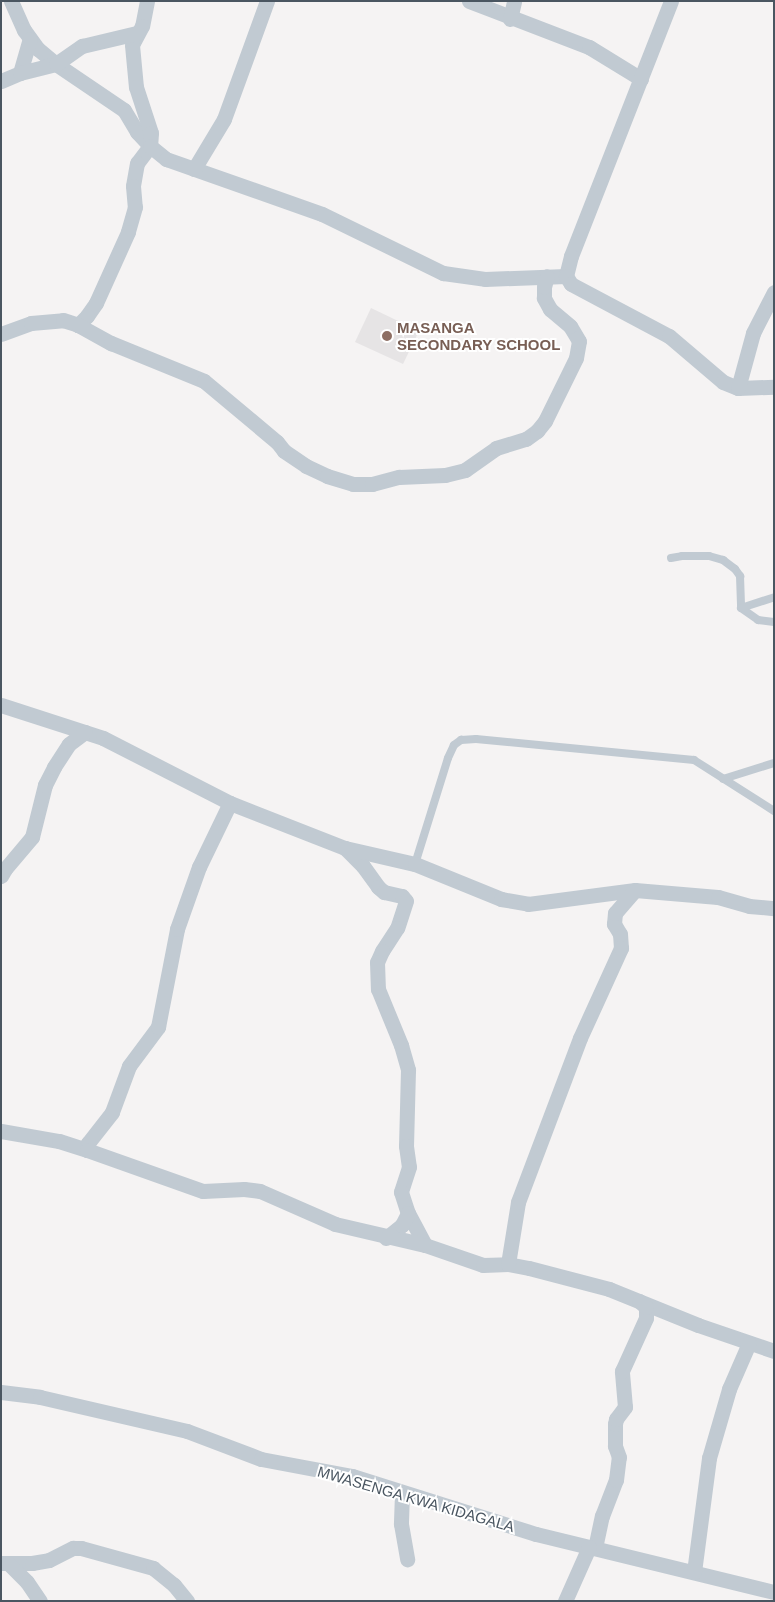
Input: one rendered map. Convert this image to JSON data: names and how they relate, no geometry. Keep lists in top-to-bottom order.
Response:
{
  "streets": {
    "street": ["MWASENGA KWA KIDAGALA"]
  },
  "places": ["MASANGA SECONDARY SCHOOL"]
}
